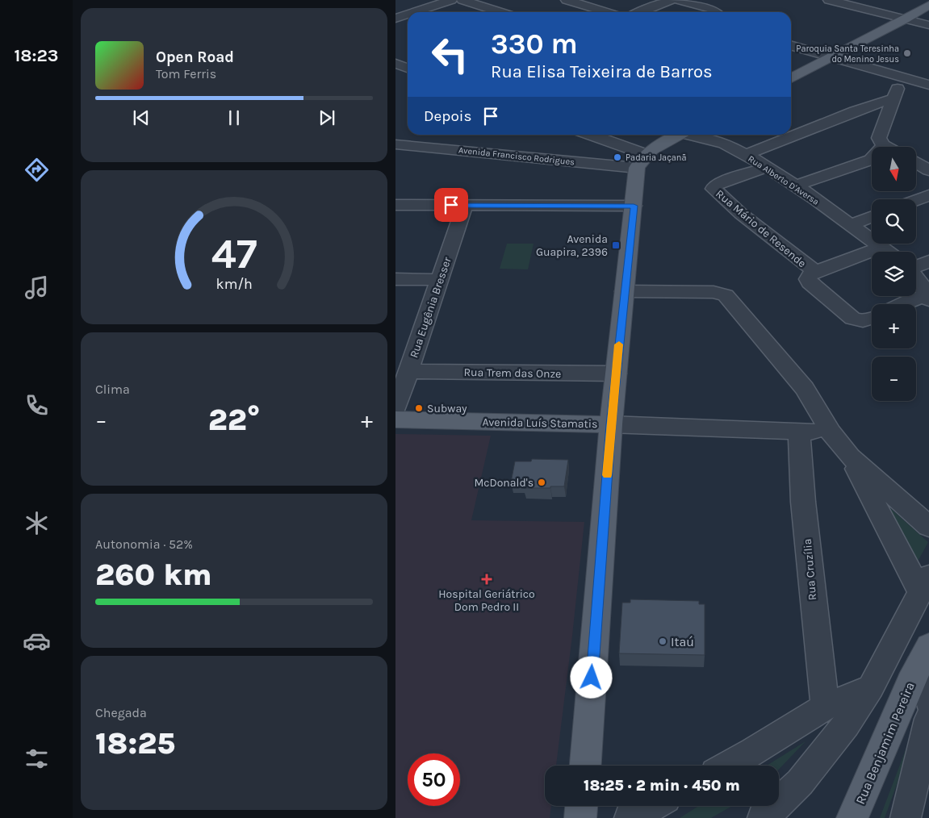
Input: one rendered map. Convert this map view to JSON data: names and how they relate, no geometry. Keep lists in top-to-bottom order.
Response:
{
  "streets": {
    "main road": ["Avenida Luís Stamatis", "Rua Benjamim Pereira"],
    "street": [
      "Avenida Francisco Rodrigues",
      "Rua Alberto D'Aversa",
      "Rua Mário de Resende",
      "Rua Eugênia Bresser",
      "Rua Trem das Onze",
      "Rua Cruzília"
    ]
  },
  "crossings": [
    ["Rua Alberto D'Aversa", "Rua Mário de Resende"],
    ["Rua Eugênia Bresser", "Rua Trem das Onze"],
    ["Avenida Luís Stamatis", "Rua Cruzília"]
  ],
  "places": {
    "other": [
      "Paroquia Santa Teresinha do Menino Jesus",
      "Padaria Jaçanã",
      "Subway",
      "McDonald's",
      "Itaú"
    ],
    "transit": ["Avenida Guapira, 2396"],
    "health": ["Hospital Geriátrico Dom Pedro II"]
  },
  "north": "bottom",
  "page": {
    "tabs": "18:23",
    "turn": ["330 m", "Rua Elisa Teixeira de Barros"],
    "song": ["Open Road", "Tom Ferris"],
    "then": "Depois",
    "map_buttons": ["+", "−"],
    "tile": [
      "Clima",
      ["Autonomia · 52%", "260 km"],
      ["Chegada", "18:25"]
    ],
    "heat": ["−", "22°", "+"],
    "limit": "50",
    "trip": "18:25 · 2 min · 450 m",
    "gauge": ["47", "km/h"]
  }
}
